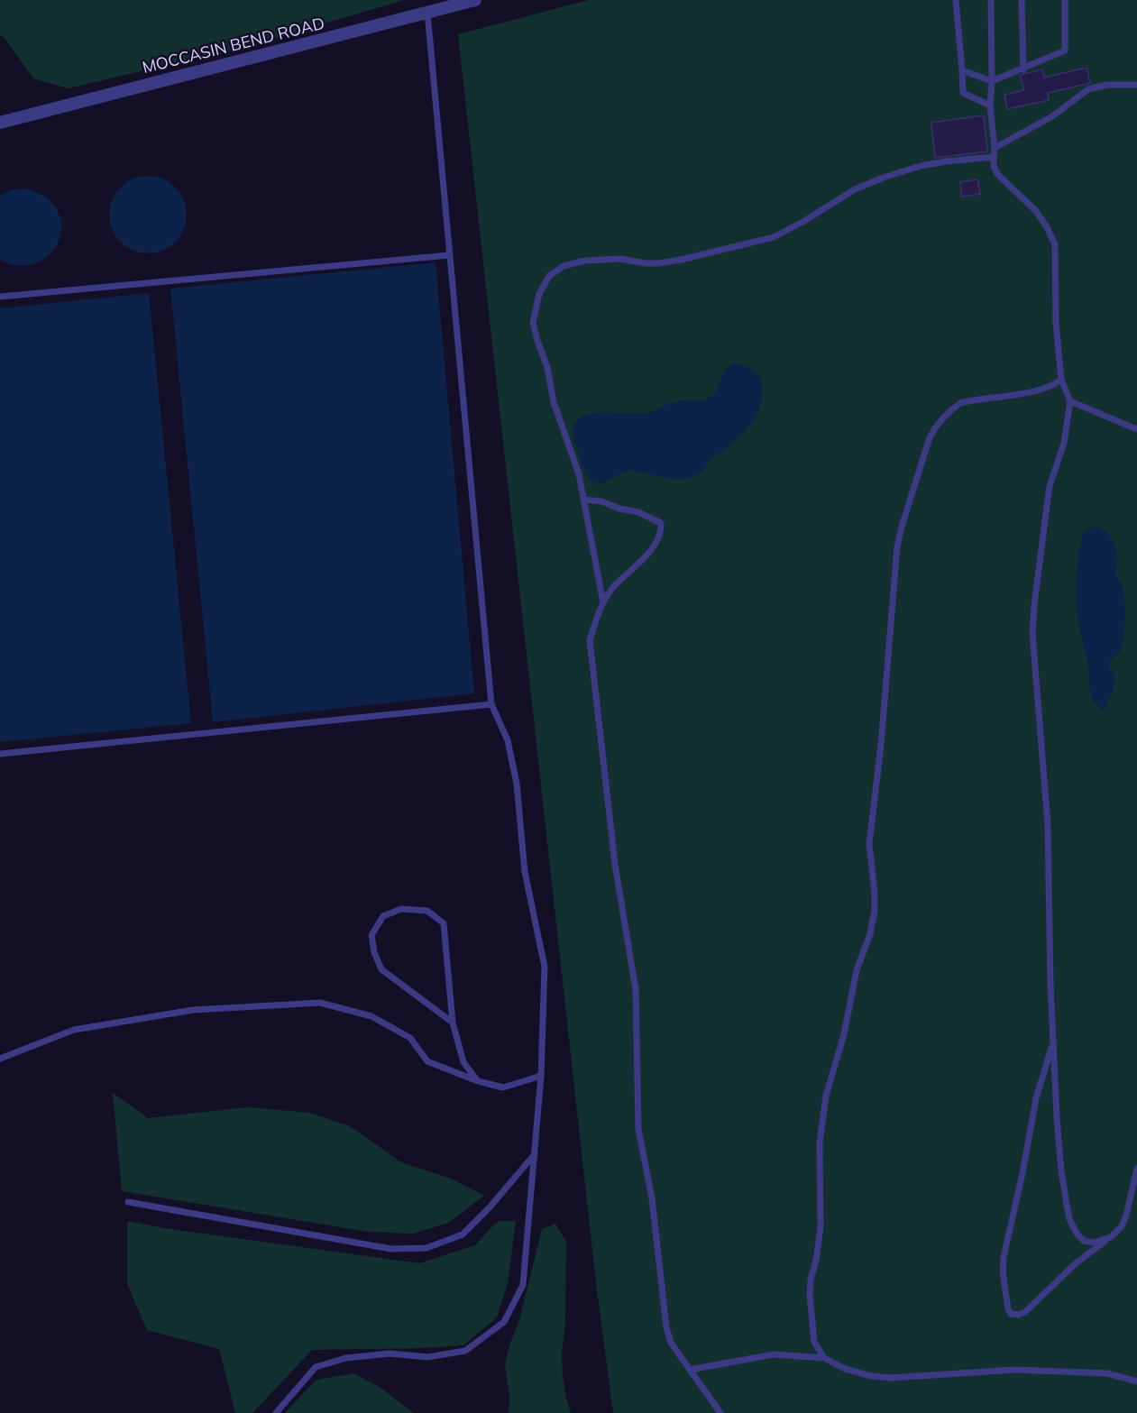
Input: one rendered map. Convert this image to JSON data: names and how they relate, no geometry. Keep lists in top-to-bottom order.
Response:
{
  "streets": {
    "street": ["MOCCASIN BEND ROAD"]
  }
}
